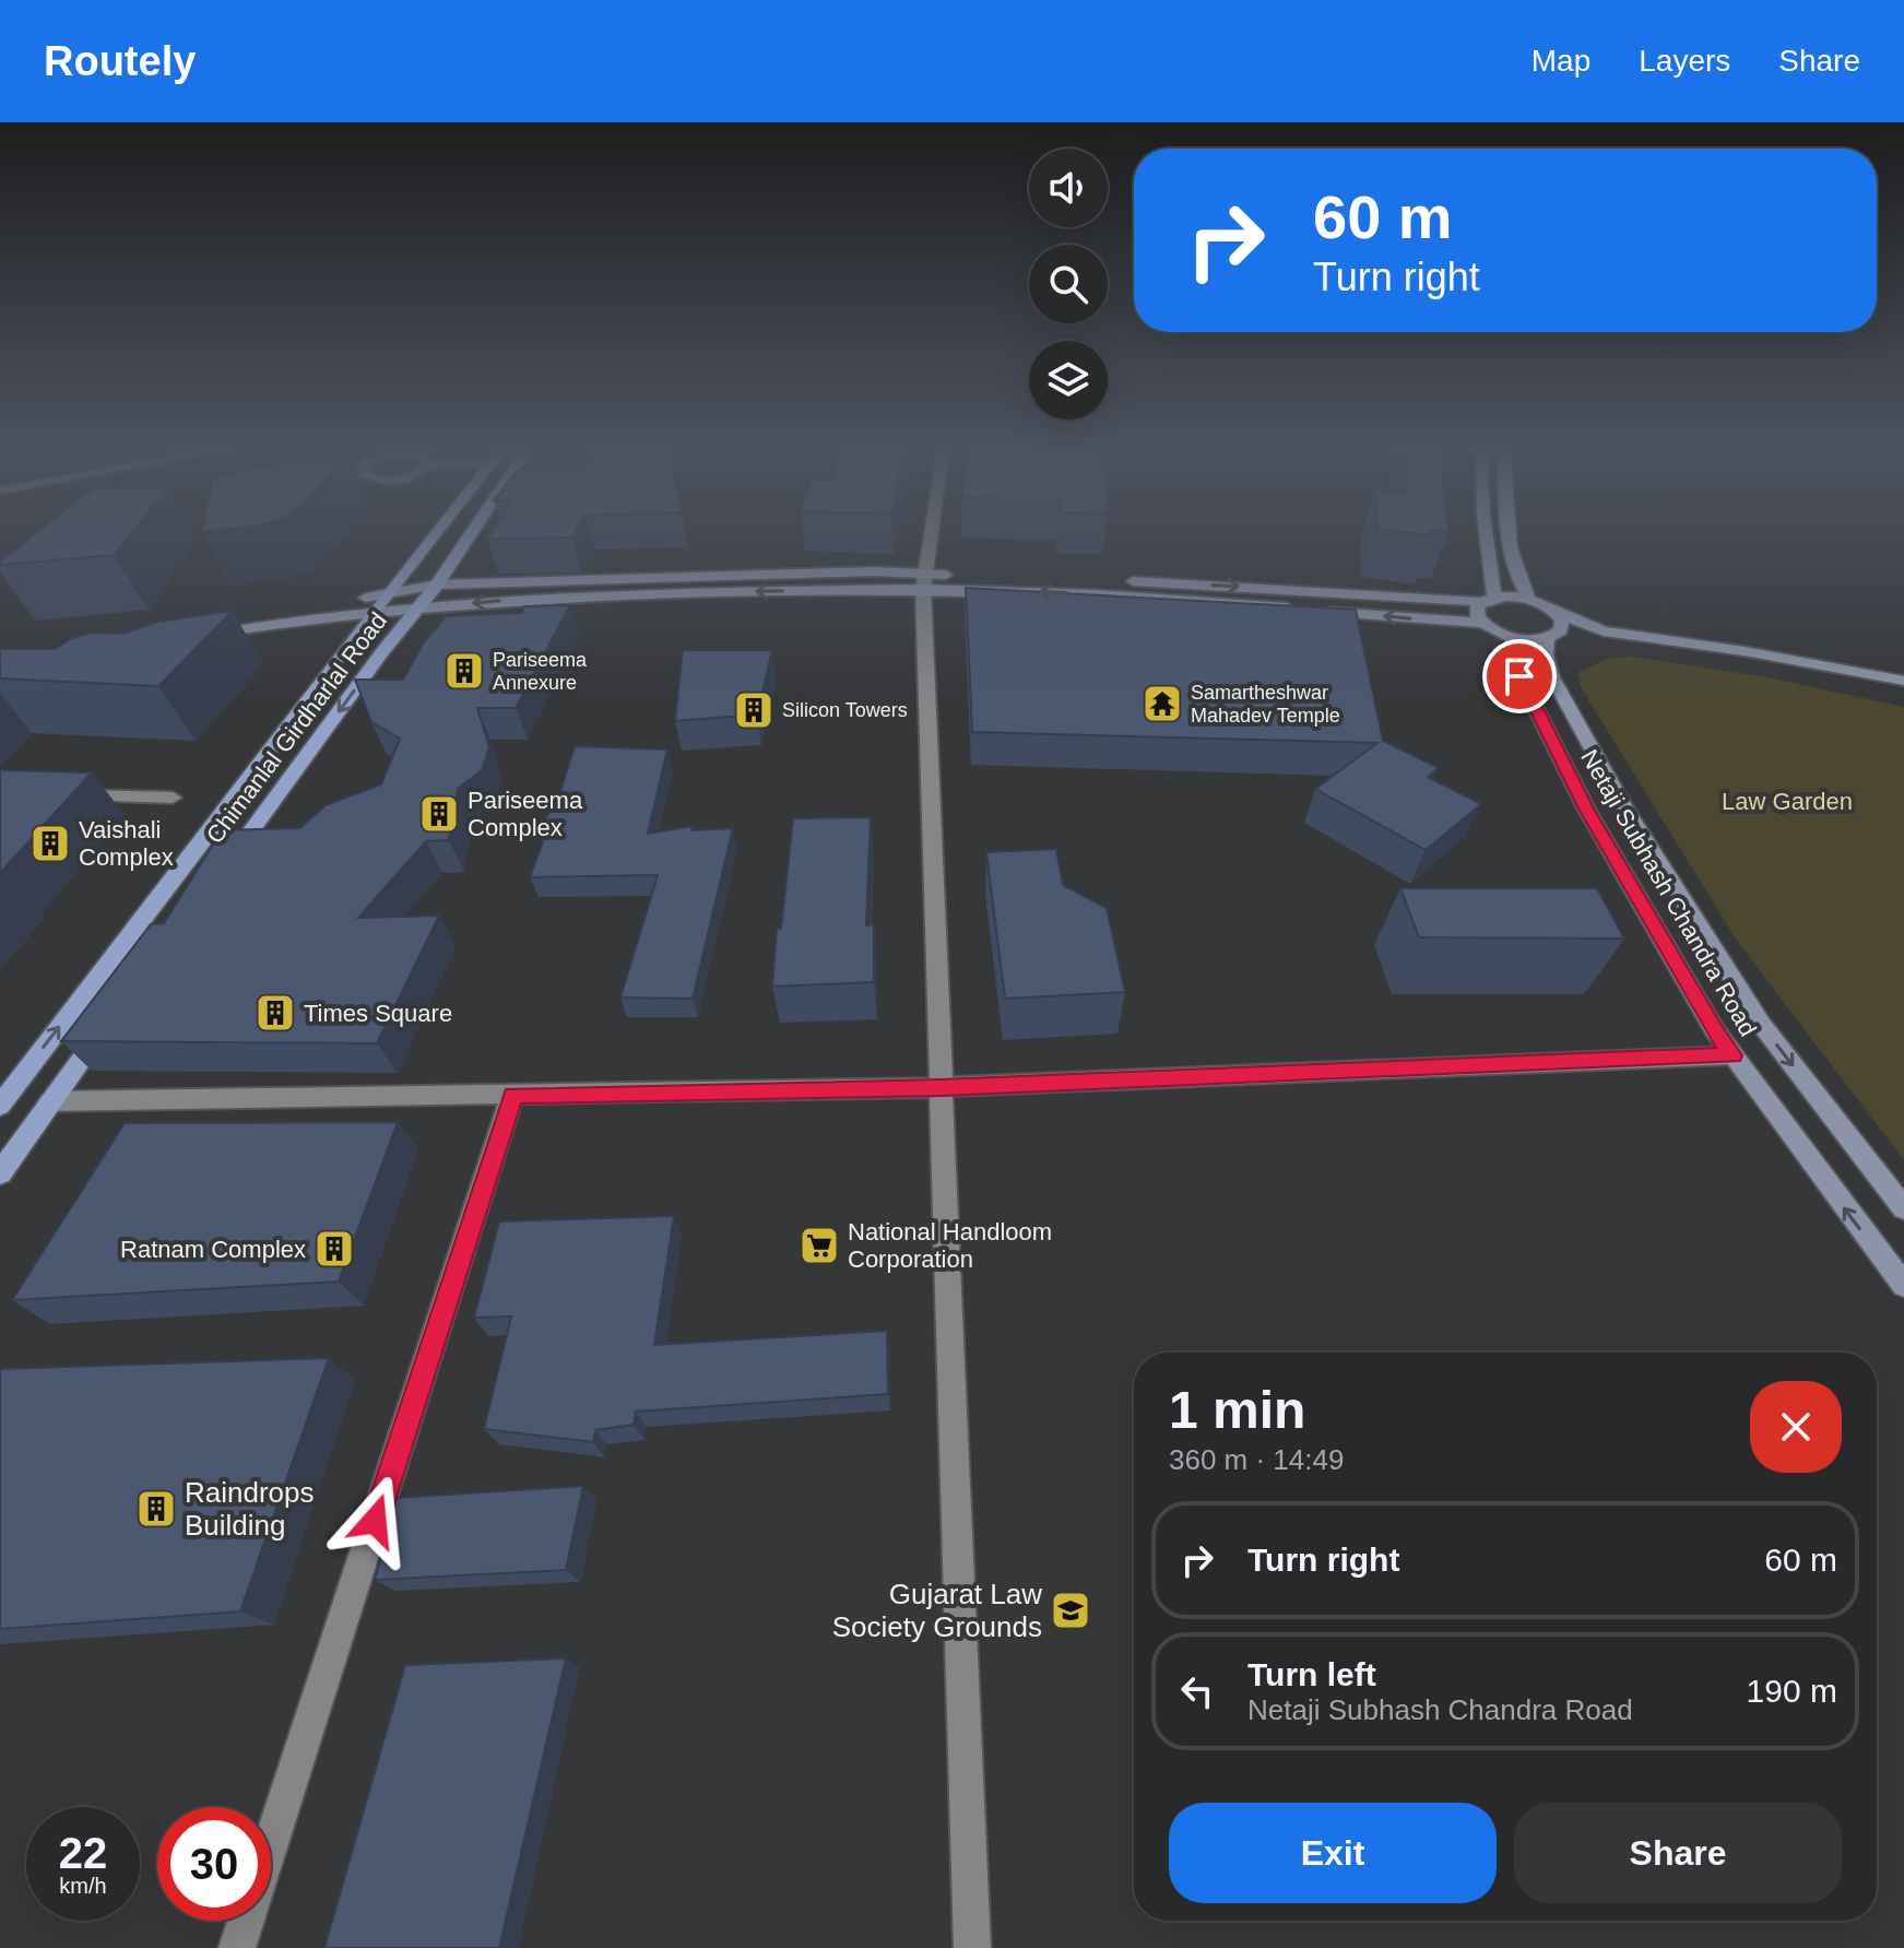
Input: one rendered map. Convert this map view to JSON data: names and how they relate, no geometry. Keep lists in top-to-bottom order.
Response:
{
  "streets": {
    "main road": ["Chimanlal Girdharlal Road", "Netaji Subhash Chandra Road"]
  },
  "parks": ["Law Garden"],
  "places": {
    "building": [
      "Pariseema Annexure",
      "Silicon Towers",
      "Pariseema Complex",
      "Vaishali Complex",
      "Times Square",
      "Ratnam Complex",
      "Raindrops Building"
    ],
    "temple": ["Samartheshwar Mahadev Temple"],
    "supermarket": ["National Handloom Corporation"],
    "school or university": ["Gujarat Law Society Grounds"]
  },
  "page": {
    "header": "Routely",
    "nav": ["Map", "Layers", "Share"],
    "turn": ["60 m", "Turn right"],
    "heading": ["1 min", "360 m · 14:49"],
    "list": [
      {
        "name": "Turn right",
        "value": "60 m"
      },
      {
        "name": "Turn left",
        "note": "Netaji Subhash Chandra Road",
        "value": "190 m"
      }
    ],
    "buttons": ["Exit", "Share"],
    "speed": "22 km/h",
    "limit": "30"
  }
}
